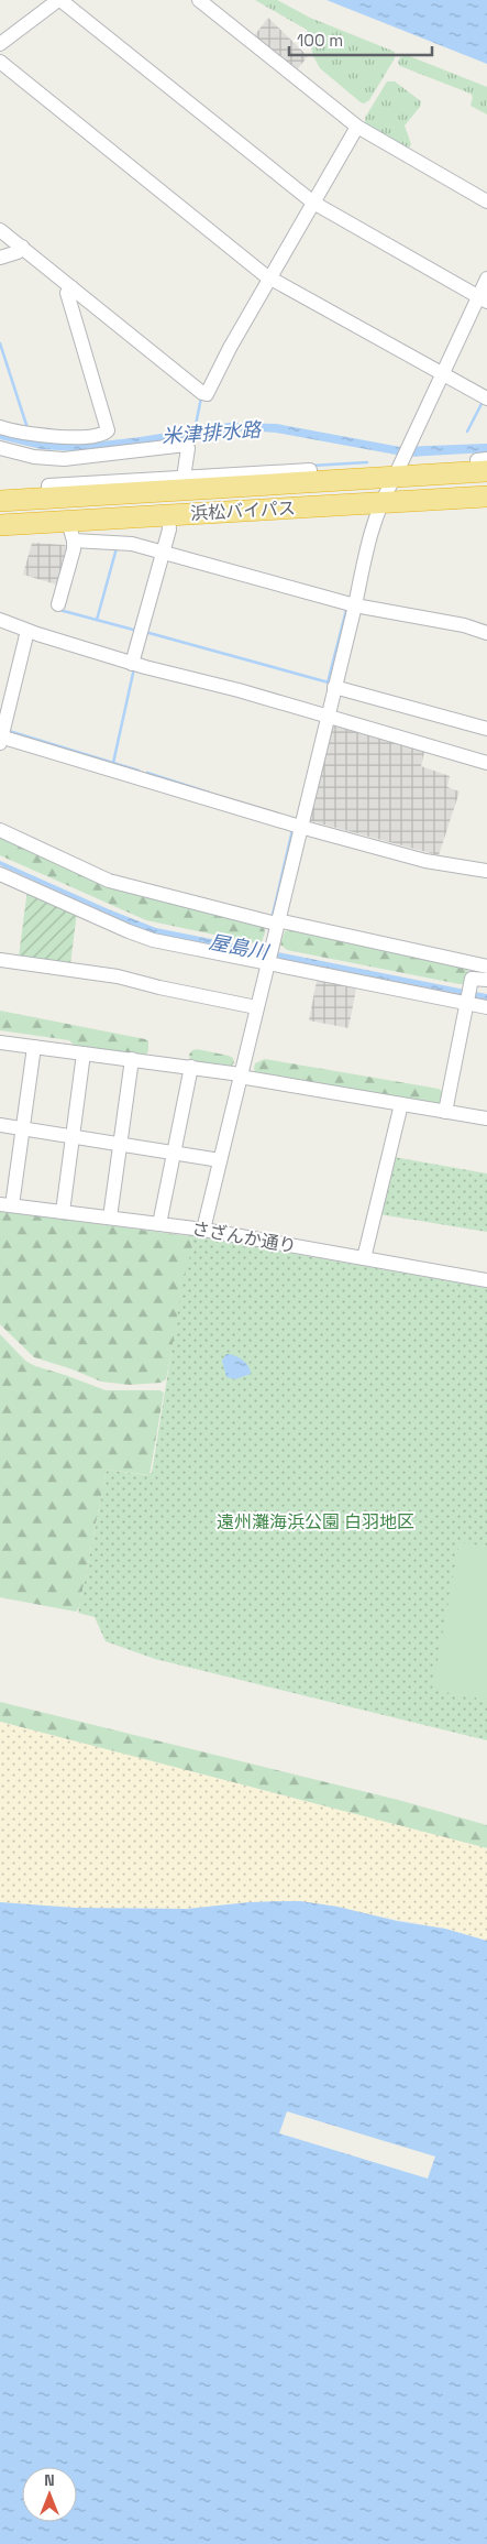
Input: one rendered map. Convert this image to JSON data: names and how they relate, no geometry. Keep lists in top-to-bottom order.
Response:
{
  "streets": {
    "highway": ["浜松バイパス"],
    "street": ["さざんか通り"]
  },
  "water": ["米津排水路", "屋島川"],
  "parks": ["遠州灘海浜公園 白羽地区"],
  "scale_bar": "100 m",
  "north": "top"
}
